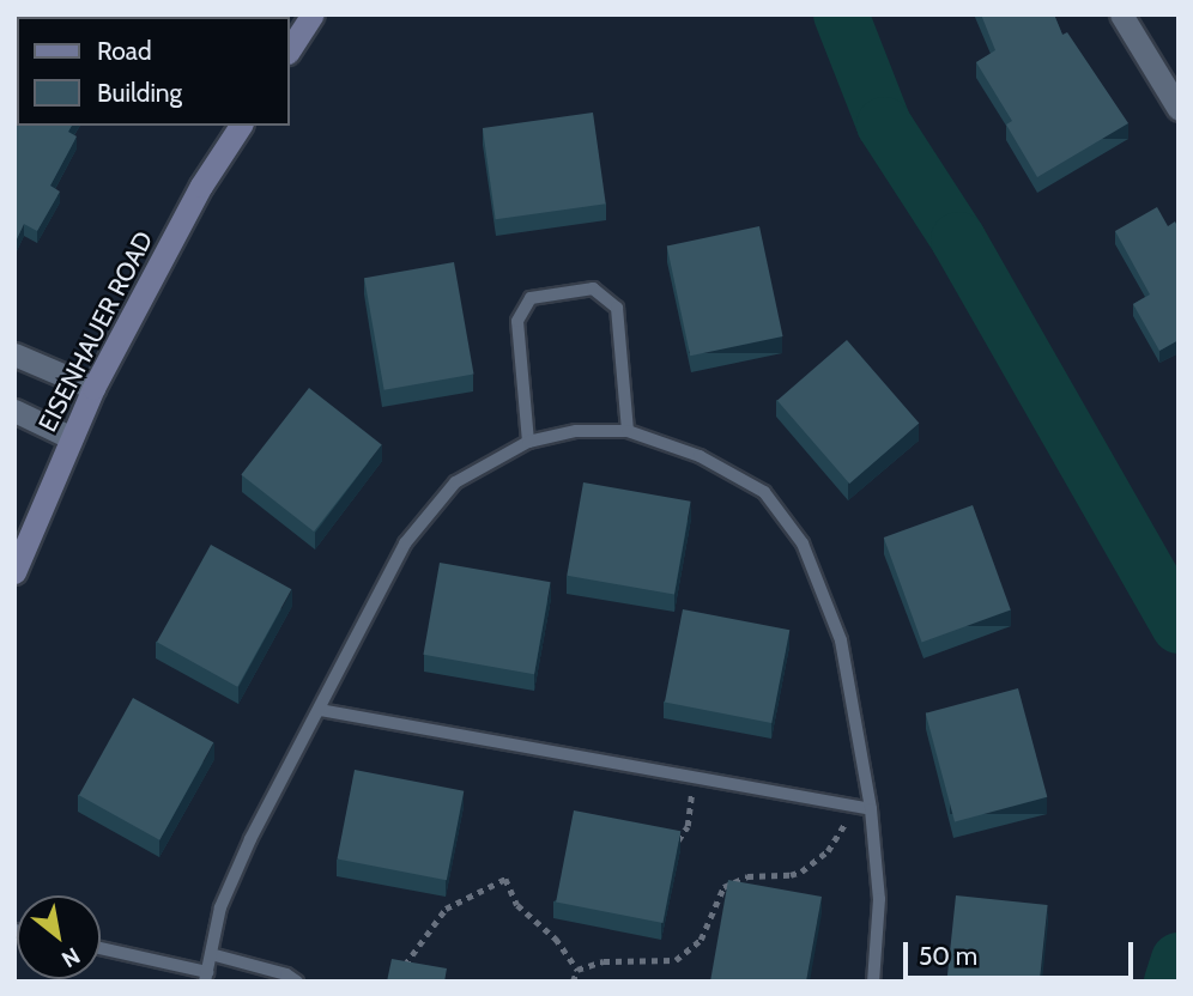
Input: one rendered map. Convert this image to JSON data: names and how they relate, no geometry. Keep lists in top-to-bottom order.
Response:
{
  "streets": {
    "main road": ["EISENHAUER ROAD"]
  },
  "legend": ["Road", "Building"],
  "scale_bar": "50 m",
  "north": "bottom right"
}
